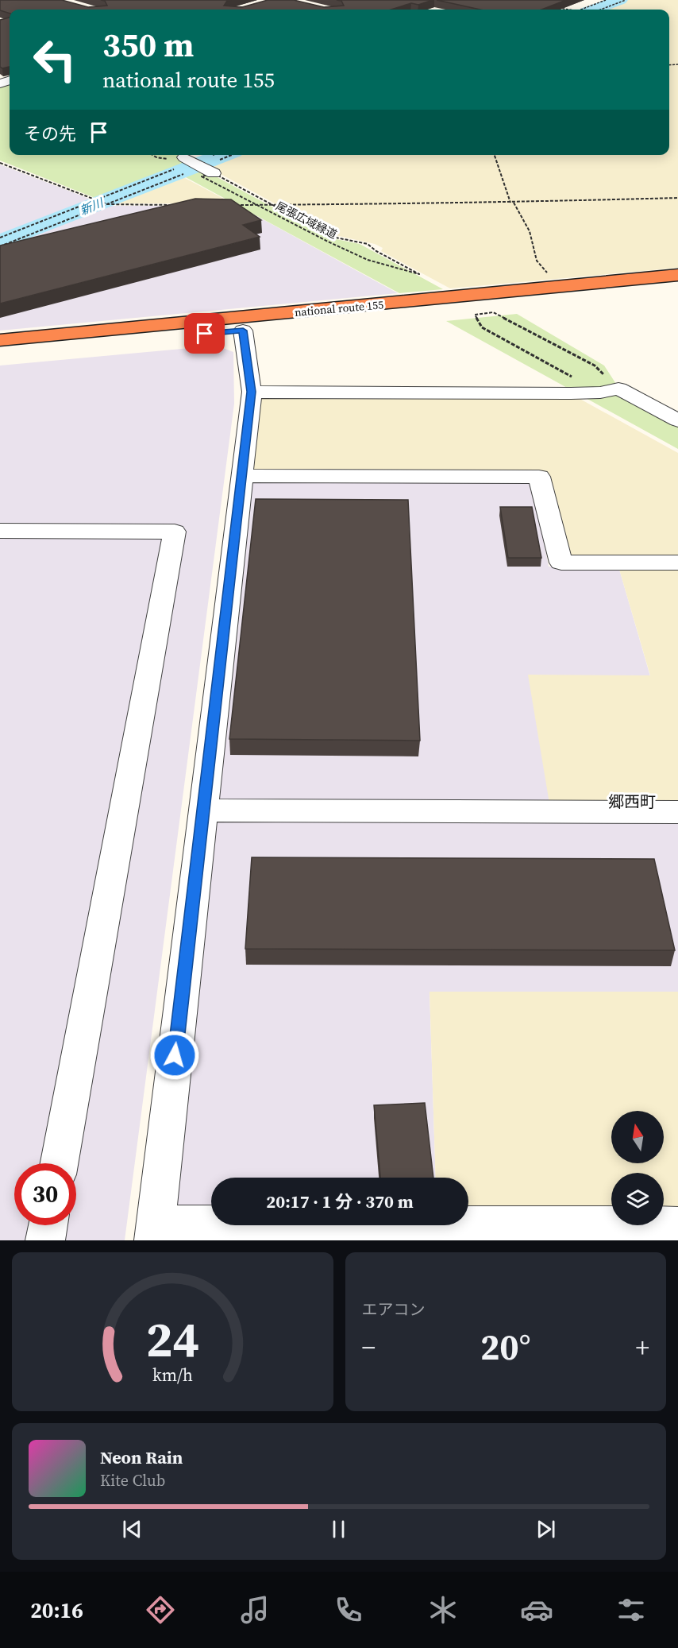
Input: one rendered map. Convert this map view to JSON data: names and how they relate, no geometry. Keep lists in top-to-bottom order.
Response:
{
  "streets": {
    "highway": ["national route 155"],
    "path": ["尾張広域緑道"]
  },
  "districts": ["郷西町"],
  "water": ["新川"],
  "north": "top",
  "page": {
    "turn": ["350 m", "national route 155"],
    "then": "その先",
    "limit": "30",
    "trip": "20:17 · 1 分 · 370 m",
    "tile": "エアコン",
    "heat": ["−", "20°", "+"],
    "song": ["Neon Rain", "Kite Club"],
    "tabs": "20:16",
    "gauge": ["24", "km/h"]
  }
}
